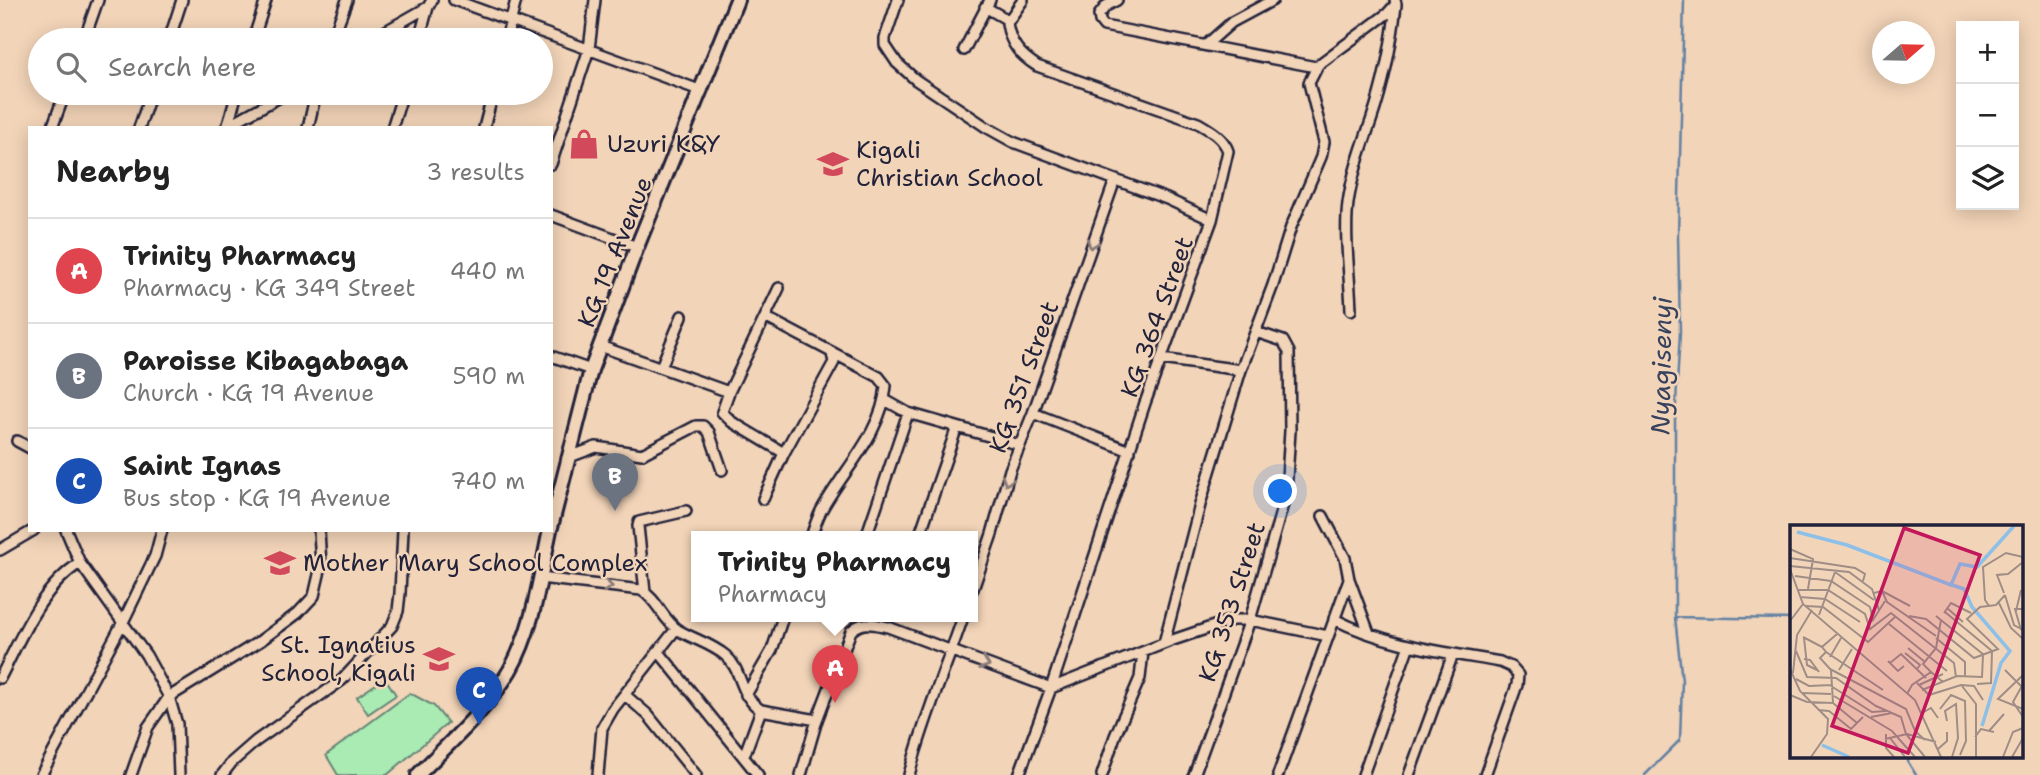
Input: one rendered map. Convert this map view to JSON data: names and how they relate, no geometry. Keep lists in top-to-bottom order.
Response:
{
  "streets": {
    "main road": ["KG 19 Avenue"],
    "street": ["KG 364 Street", "KG 351 Street", "KG 353 Street"]
  },
  "one_way": ["KG 351 Street"],
  "water": ["Nyagisenyi"],
  "places": {
    "shop": ["Uzuri K&Y"],
    "school or university": ["Kigali Christian School", "Mother Mary School Complex", "St. Ignatius School, Kigali"]
  },
  "north": "right",
  "page": {
    "map_buttons": ["+", "−"],
    "search": "Search here",
    "heading": ["Nearby", "3 results"],
    "list": [
      {
        "mark": "A",
        "name": "Trinity Pharmacy",
        "note": "Pharmacy · KG 349 Street",
        "value": "440 m"
      },
      {
        "mark": "B",
        "name": "Paroisse Kibagabaga",
        "note": "Church · KG 19 Avenue",
        "value": "590 m"
      },
      {
        "mark": "C",
        "name": "Saint Ignas",
        "note": "Bus stop · KG 19 Avenue",
        "value": "740 m"
      }
    ],
    "pins": ["B", "A", "C"],
    "popup": ["Trinity Pharmacy", "Pharmacy"]
  }
}
